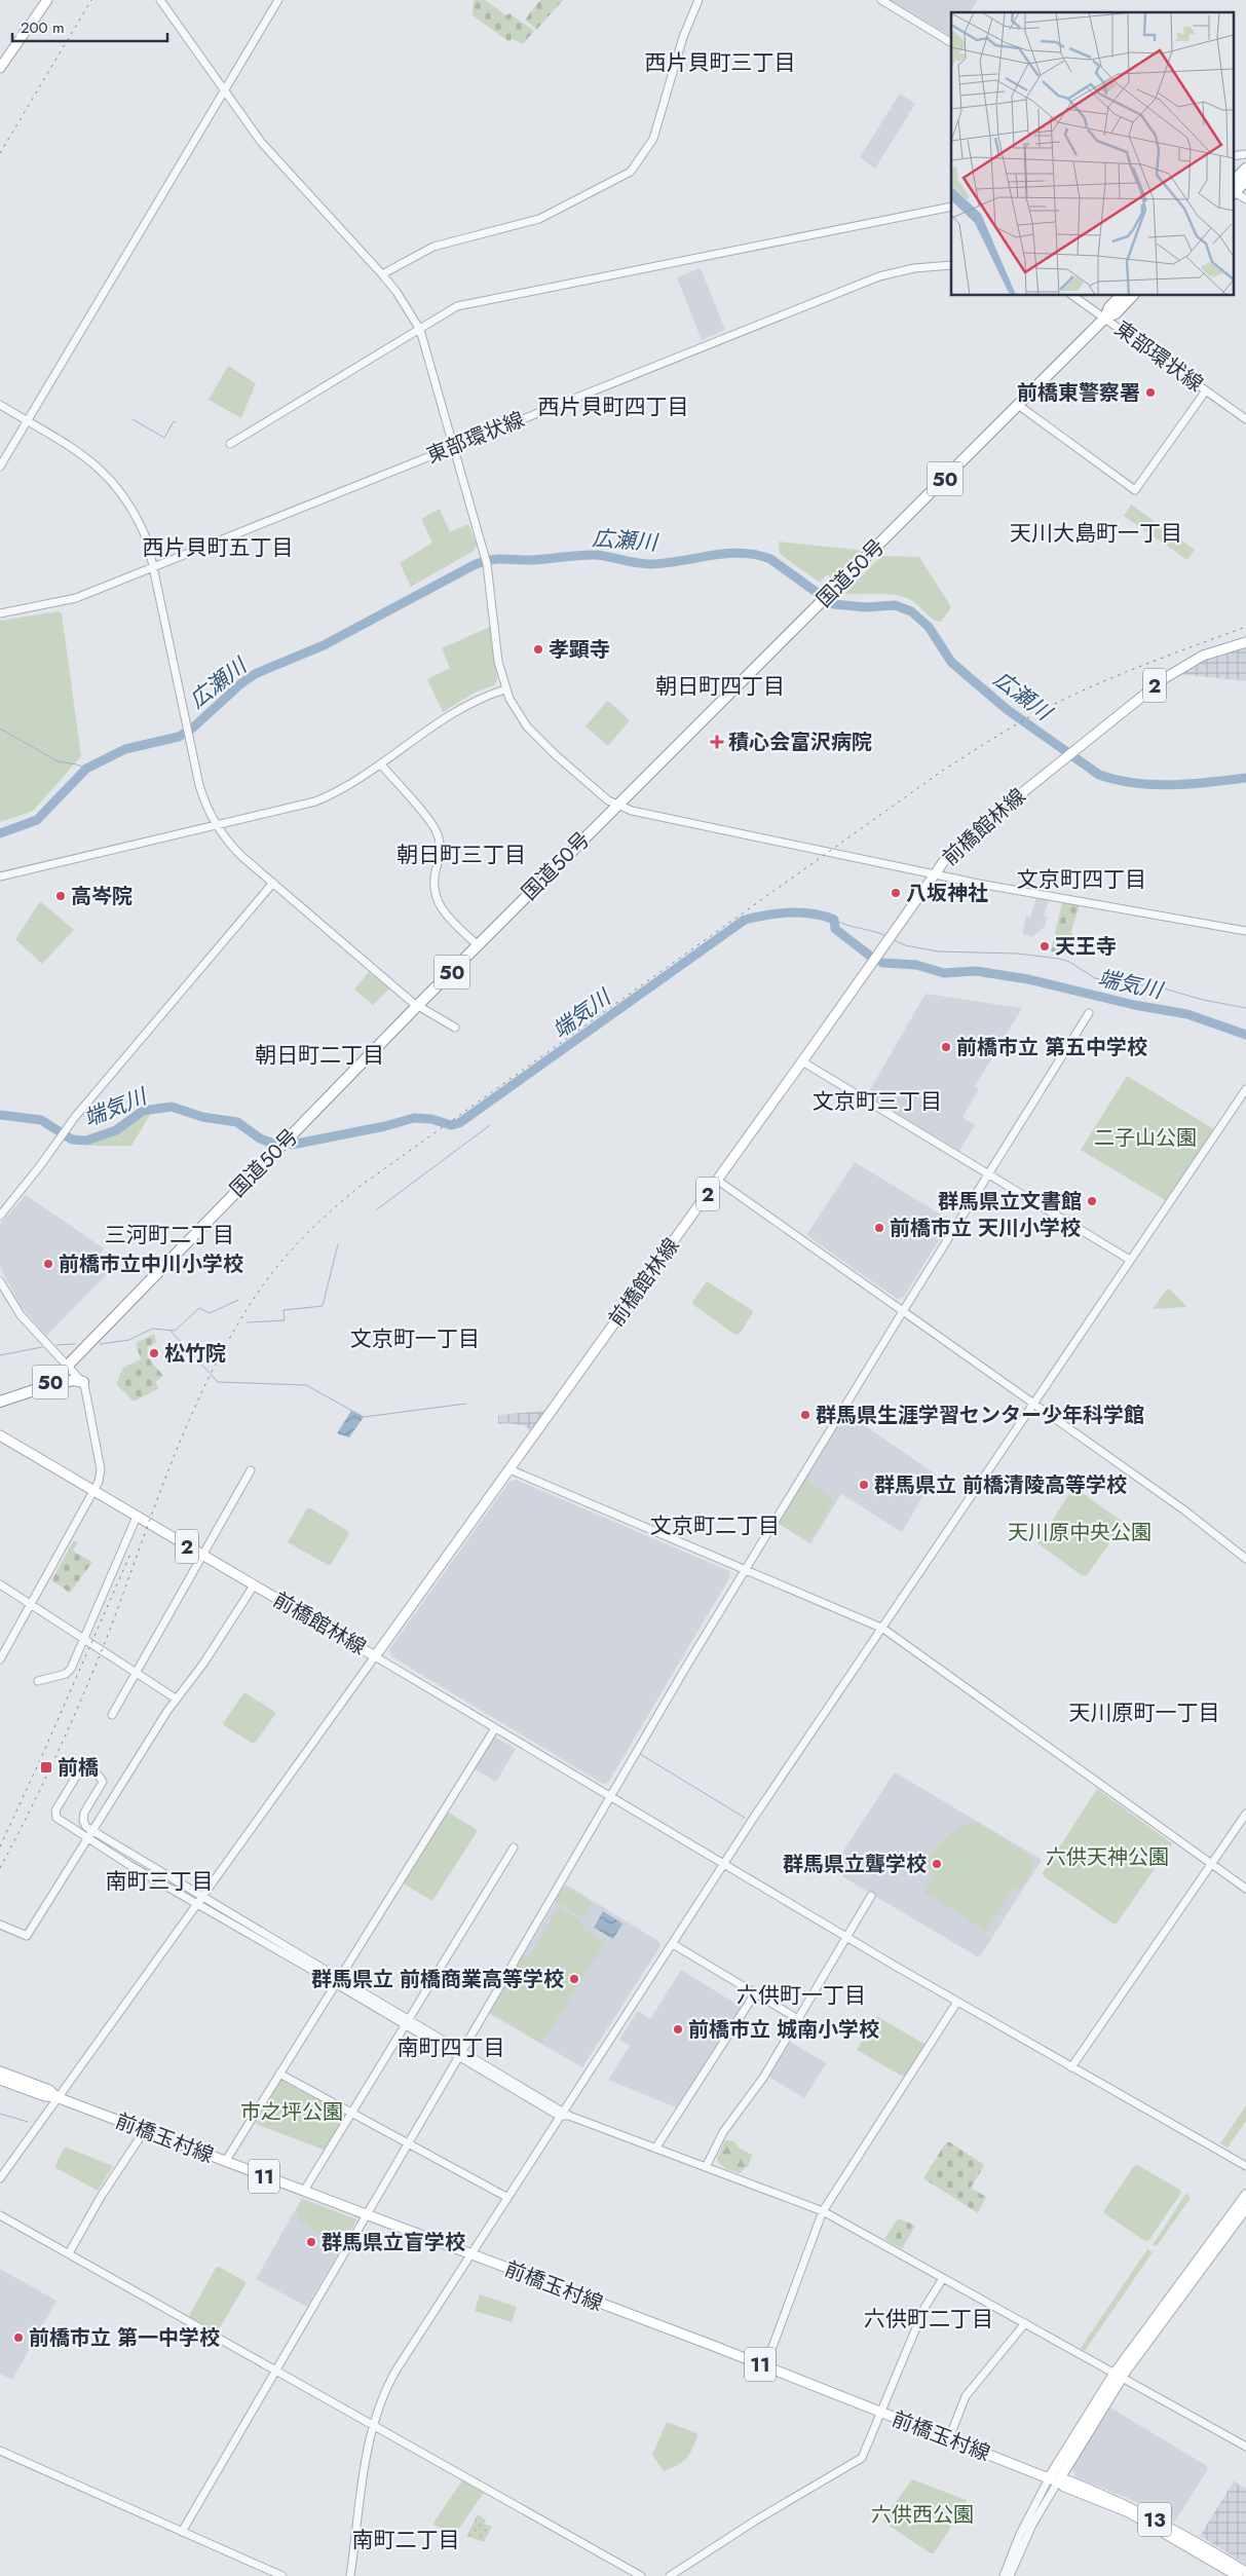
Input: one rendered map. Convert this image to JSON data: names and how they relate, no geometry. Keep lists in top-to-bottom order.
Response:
{
  "streets": {
    "highway": ["50", "国道50号"],
    "main road": [
      "2",
      "前橋館林線",
      "前橋玉村線",
      "11",
      "13"
    ],
    "street": ["東部環状線"]
  },
  "crossings": [
    ["東部環状線", "国道50号"],
    ["前橋玉村線", "13"]
  ],
  "districts": [
    "西片貝町三丁目",
    "西片貝町四丁目",
    "天川大島町一丁目",
    "西片貝町五丁目",
    "朝日町四丁目",
    "朝日町三丁目",
    "文京町四丁目",
    "朝日町二丁目",
    "文京町三丁目",
    "三河町二丁目",
    "文京町一丁目",
    "文京町二丁目",
    "天川原町一丁目",
    "南町三丁目",
    "六供町一丁目",
    "南町四丁目",
    "六供町二丁目",
    "南町二丁目"
  ],
  "water": ["広瀬川", "端気川"],
  "parks": [
    "二子山公園",
    "天川原中央公園",
    "六供天神公園",
    "市之坪公園",
    "六供西公園"
  ],
  "places": {
    "other": [
      "前橋東警察署",
      "孝顕寺",
      "八坂神社",
      "高岑院",
      "天王寺",
      "前橋市立 第五中学校",
      "群馬県立文書館",
      "前橋市立 天川小学校",
      "前橋市立中川小学校",
      "松竹院",
      "群馬県生涯学習センター少年科学館",
      "群馬県立 前橋清陵高等学校",
      "群馬県立聾学校",
      "群馬県立 前橋商業高等学校",
      "前橋市立 城南小学校",
      "群馬県立盲学校",
      "前橋市立 第一中学校"
    ],
    "health": ["積心会富沢病院"],
    "transit": ["前橋"]
  },
  "scale_bar": "200 m"
}
